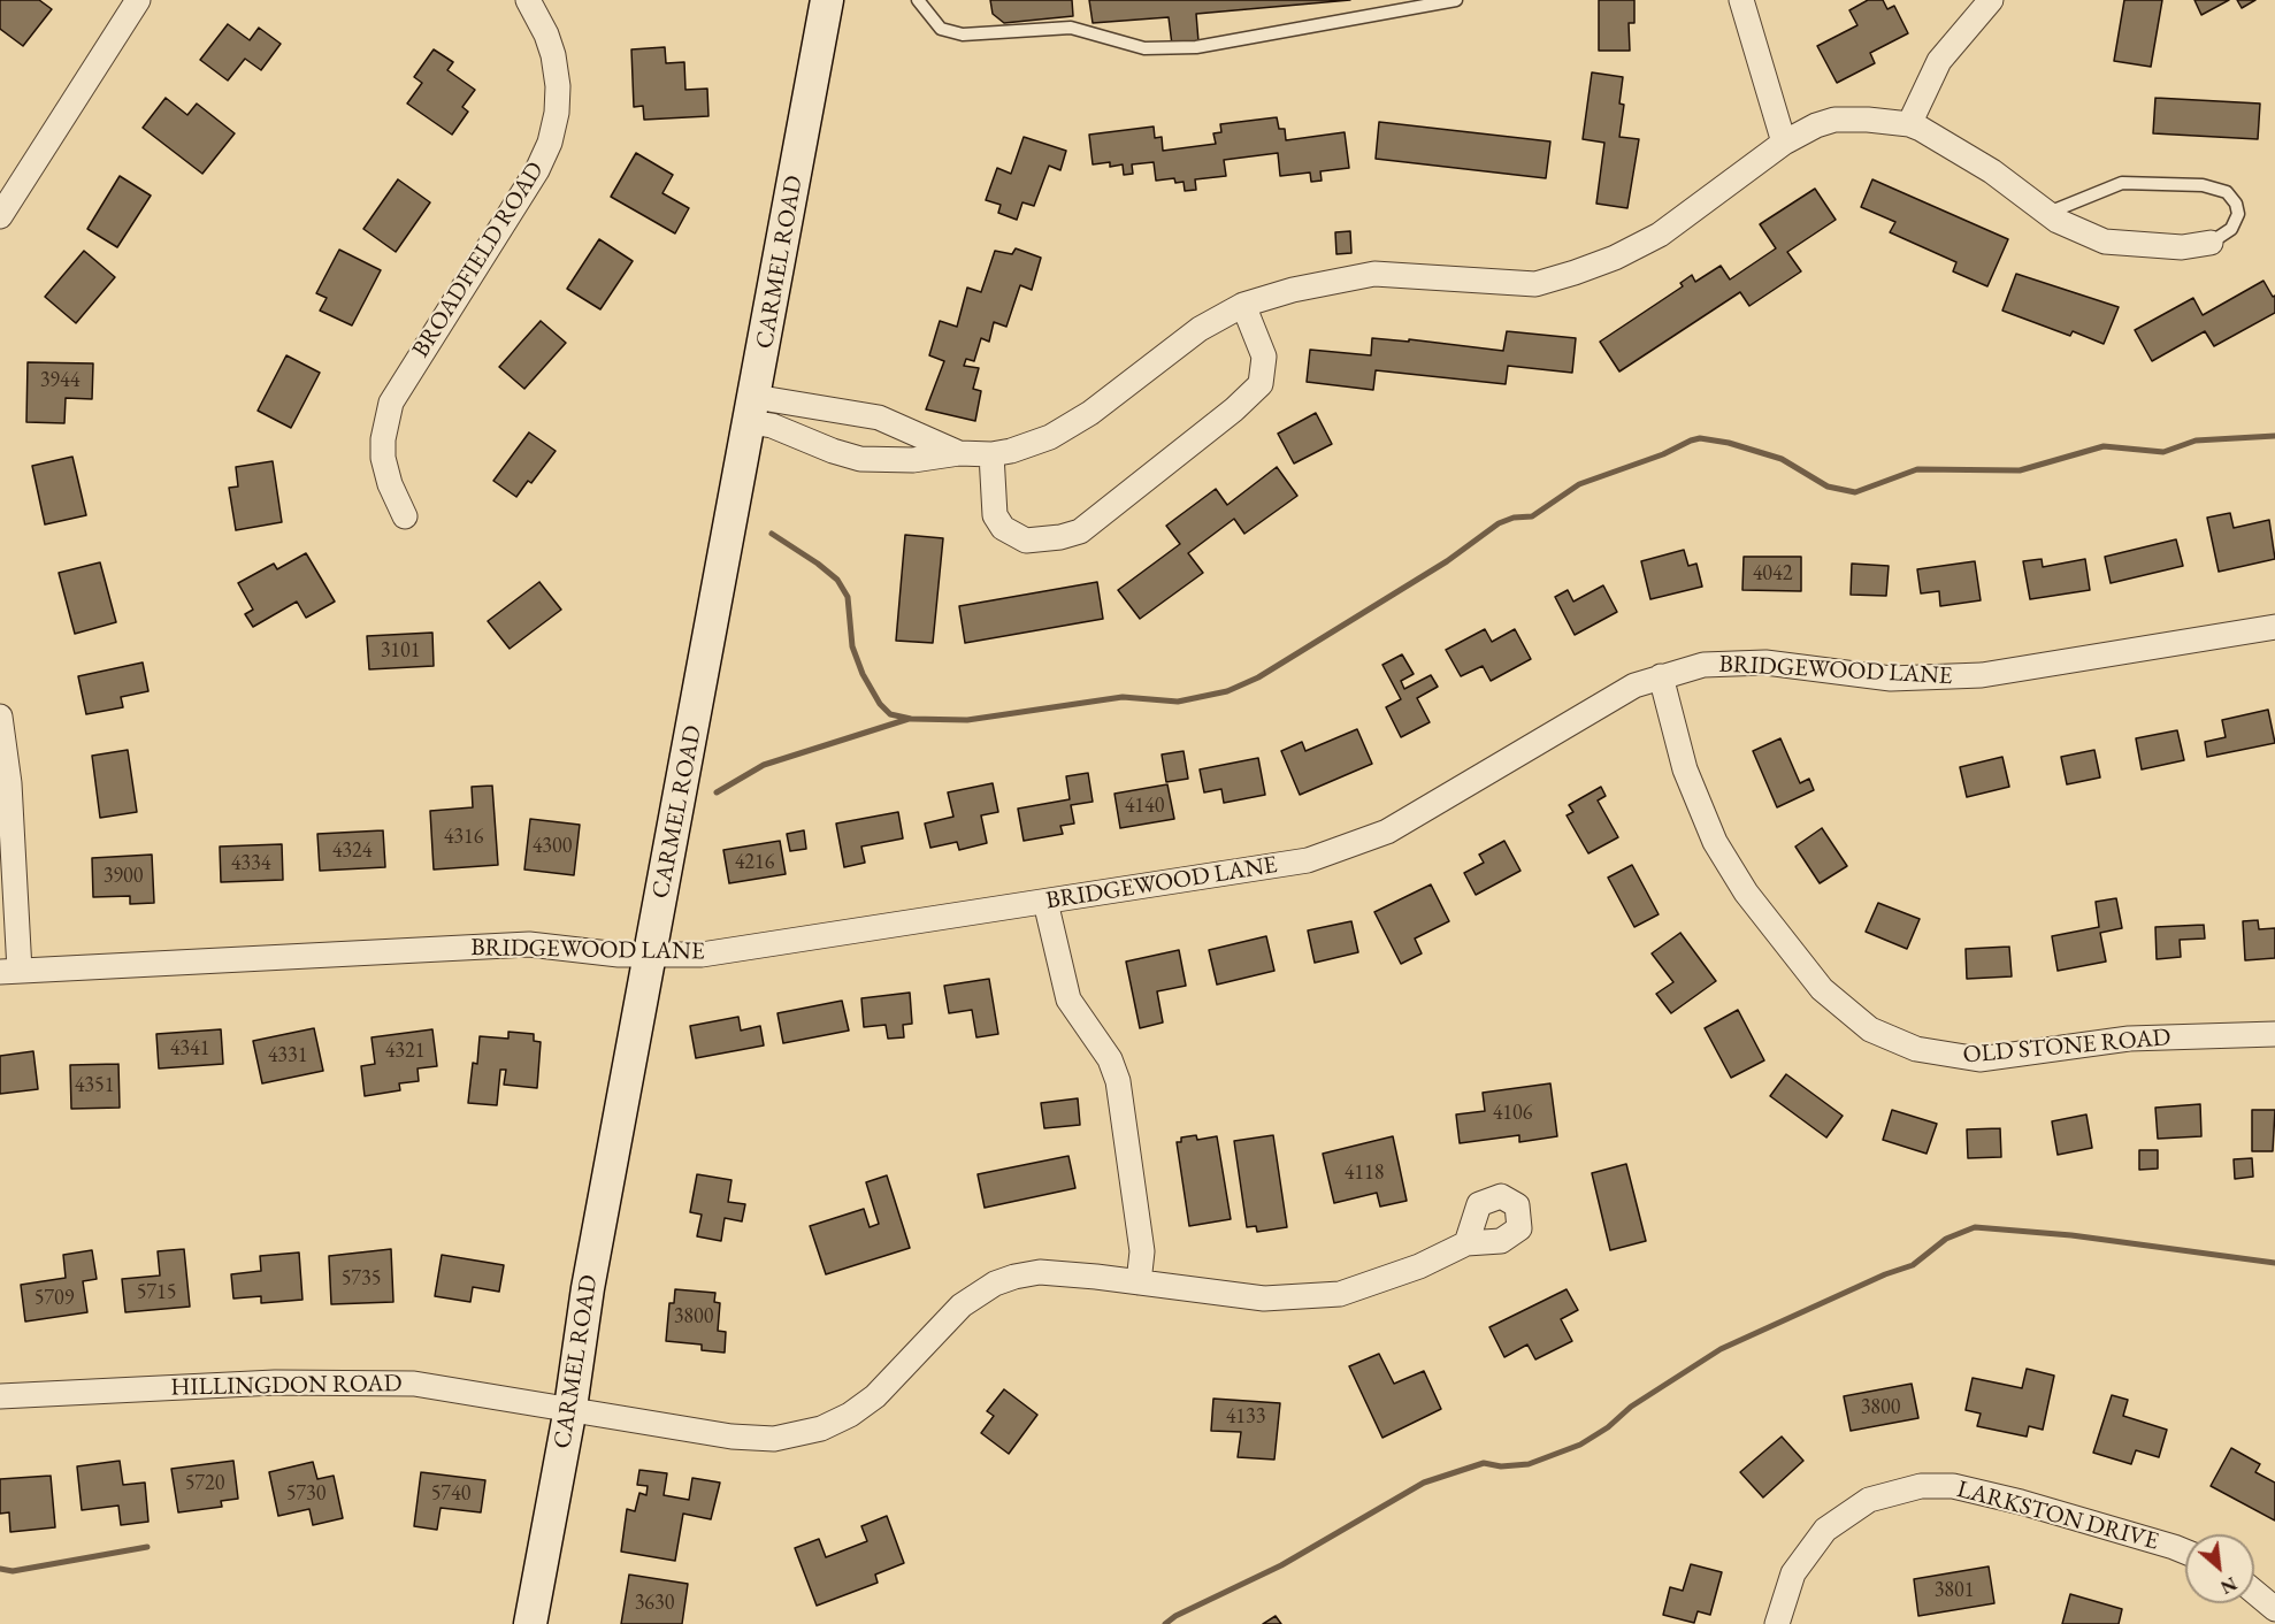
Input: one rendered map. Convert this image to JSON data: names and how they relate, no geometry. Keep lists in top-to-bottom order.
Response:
{
  "streets": {
    "main road": ["CARMEL ROAD"],
    "street": [
      "BROADFIELD ROAD",
      "BRIDGEWOOD LANE",
      "OLD STONE ROAD",
      "HILLINGDON ROAD",
      "LARKSTON DRIVE"
    ]
  },
  "crossings": [
    ["CARMEL ROAD", "BRIDGEWOOD LANE"],
    ["CARMEL ROAD", "HILLINGDON ROAD"],
    ["BRIDGEWOOD LANE", "OLD STONE ROAD"]
  ],
  "house_numbers": [
    "3944",
    "4042",
    "3101",
    "4140",
    "4316",
    "4300",
    "4324",
    "4216",
    "4334",
    "3900",
    "4341",
    "4321",
    "4331",
    "4351",
    "4106",
    "4118",
    "5735",
    "5715",
    "5709",
    "3800",
    "3800",
    "4133",
    "5720",
    "5730",
    "5740",
    "3801",
    "3630"
  ],
  "north": "bottom right"
}
